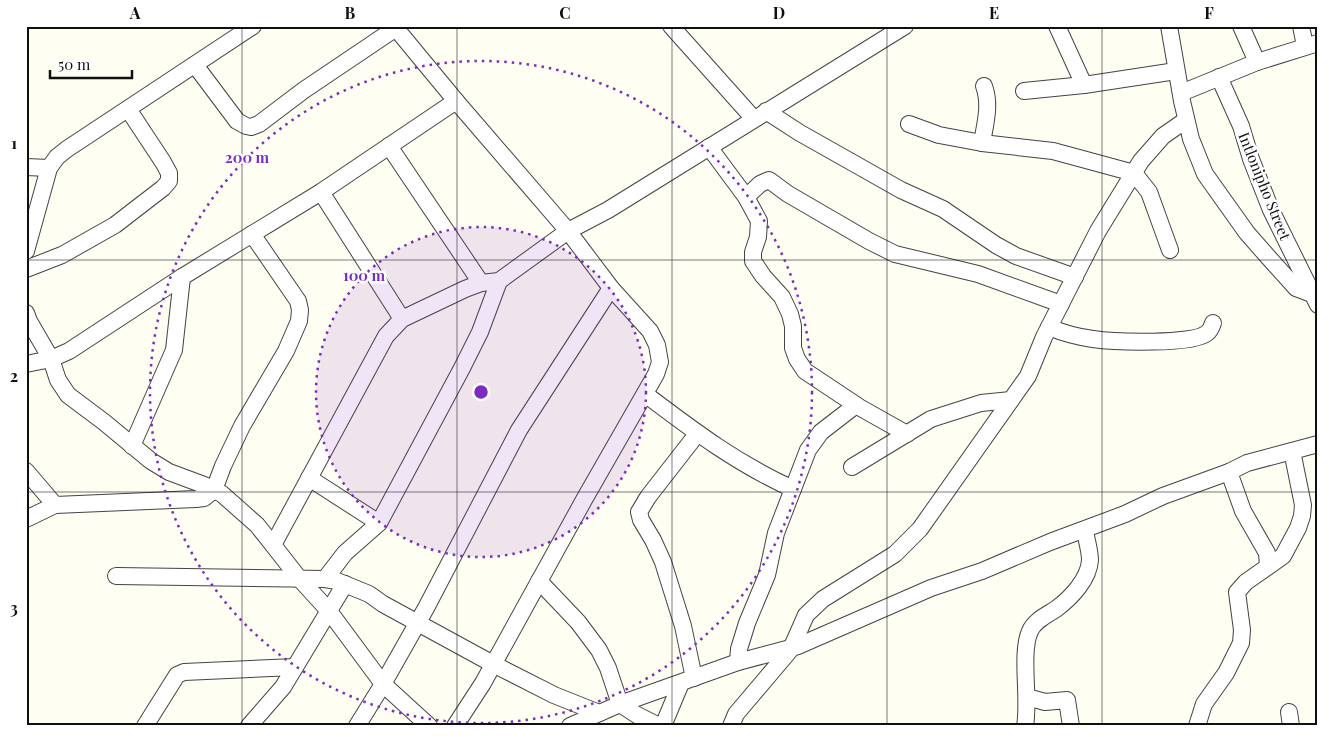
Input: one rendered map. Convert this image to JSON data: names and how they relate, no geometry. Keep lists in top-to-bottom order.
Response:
{
  "streets": {
    "street": ["Intlonipho Street"]
  },
  "scale_bar": "50 m",
  "grid": {
    "columns": [
      "A",
      "B",
      "C",
      "D",
      "E",
      "F"
    ],
    "rows": ["1", "2", "3"]
  },
  "rings": ["200 m", "100 m"]
}
